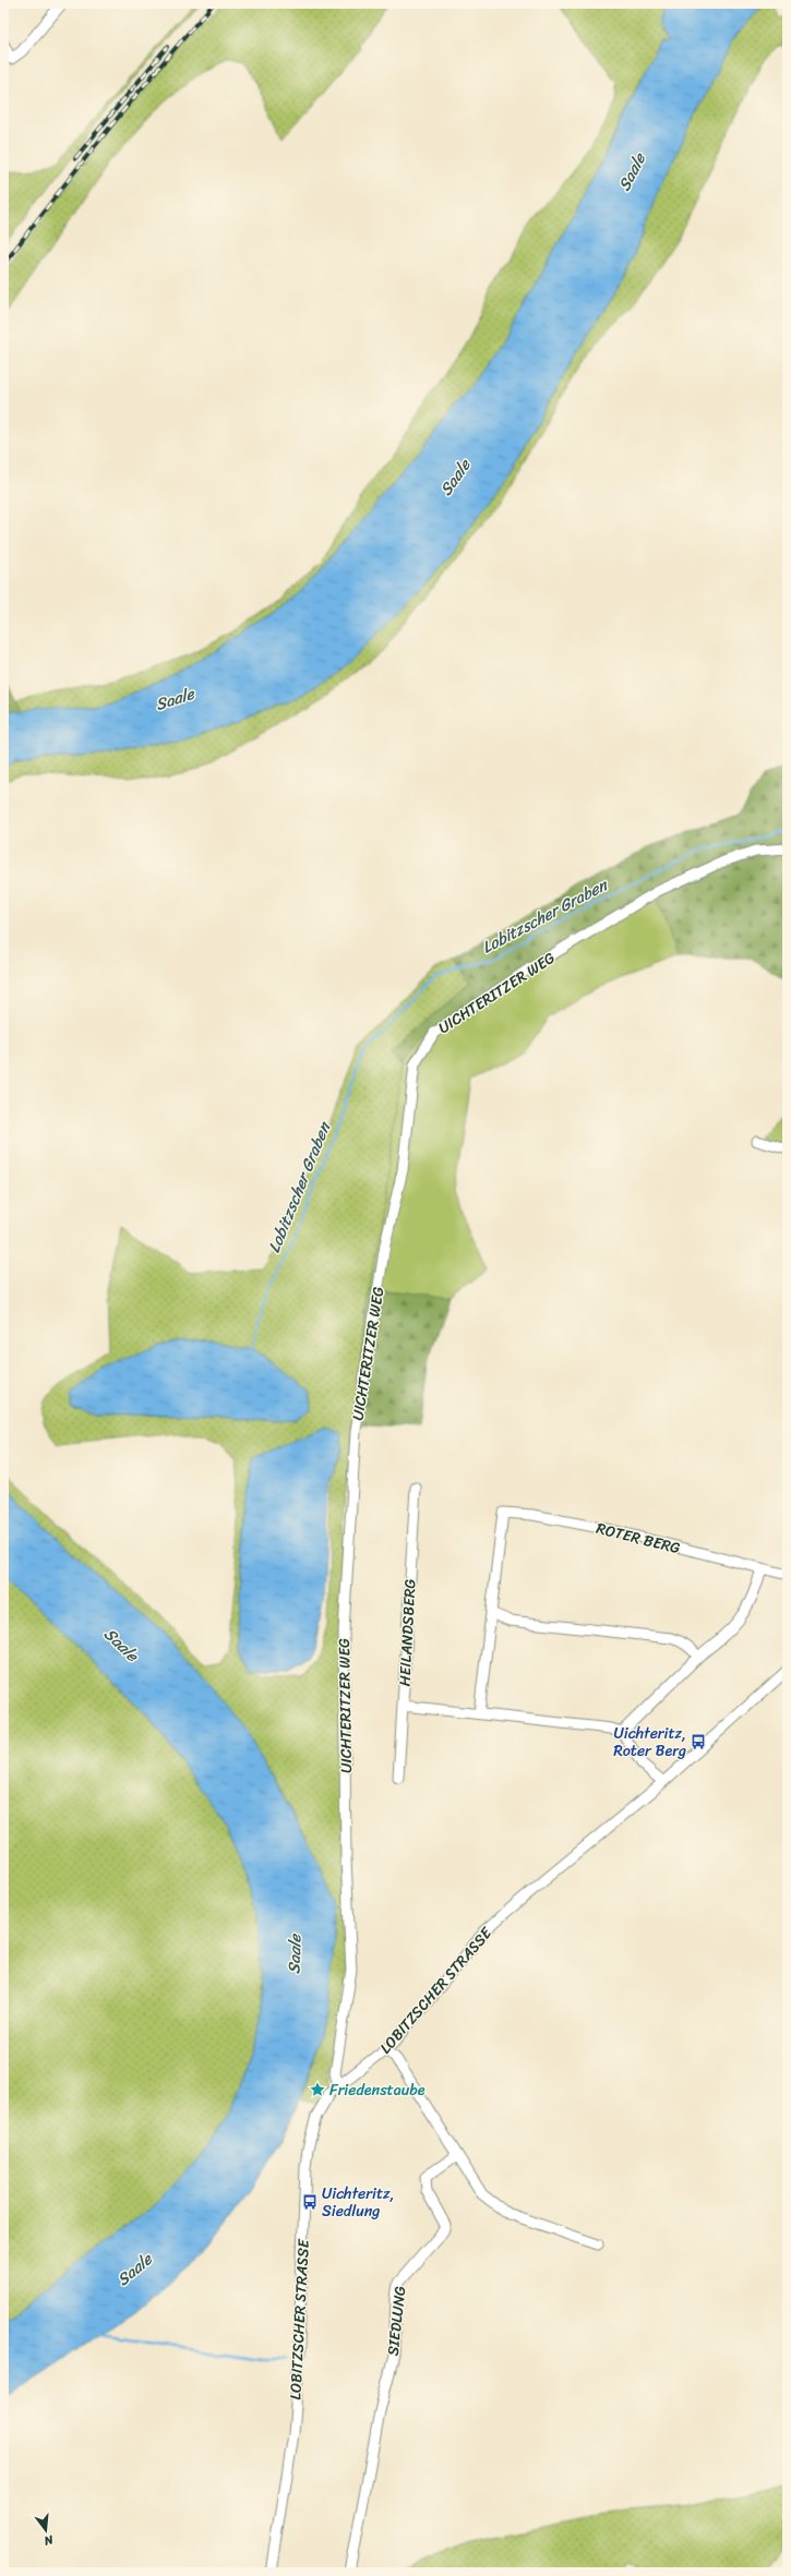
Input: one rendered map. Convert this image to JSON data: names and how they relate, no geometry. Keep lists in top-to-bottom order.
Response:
{
  "streets": {
    "street": [
      "UICHTERITZER WEG",
      "ROTER BERG",
      "HEILANDSBERG",
      "LOBITZSCHER STRASSE",
      "SIEDLUNG"
    ]
  },
  "crossings": [
    ["UICHTERITZER WEG", "LOBITZSCHER STRASSE"]
  ],
  "water": ["Saale", "Lobitzscher Graben"],
  "places": {
    "bus stop": ["Uichteritz, Roter Berg", "Uichteritz, Siedlung"],
    "place": ["Friedenstaube"]
  },
  "north": "bottom"
}
